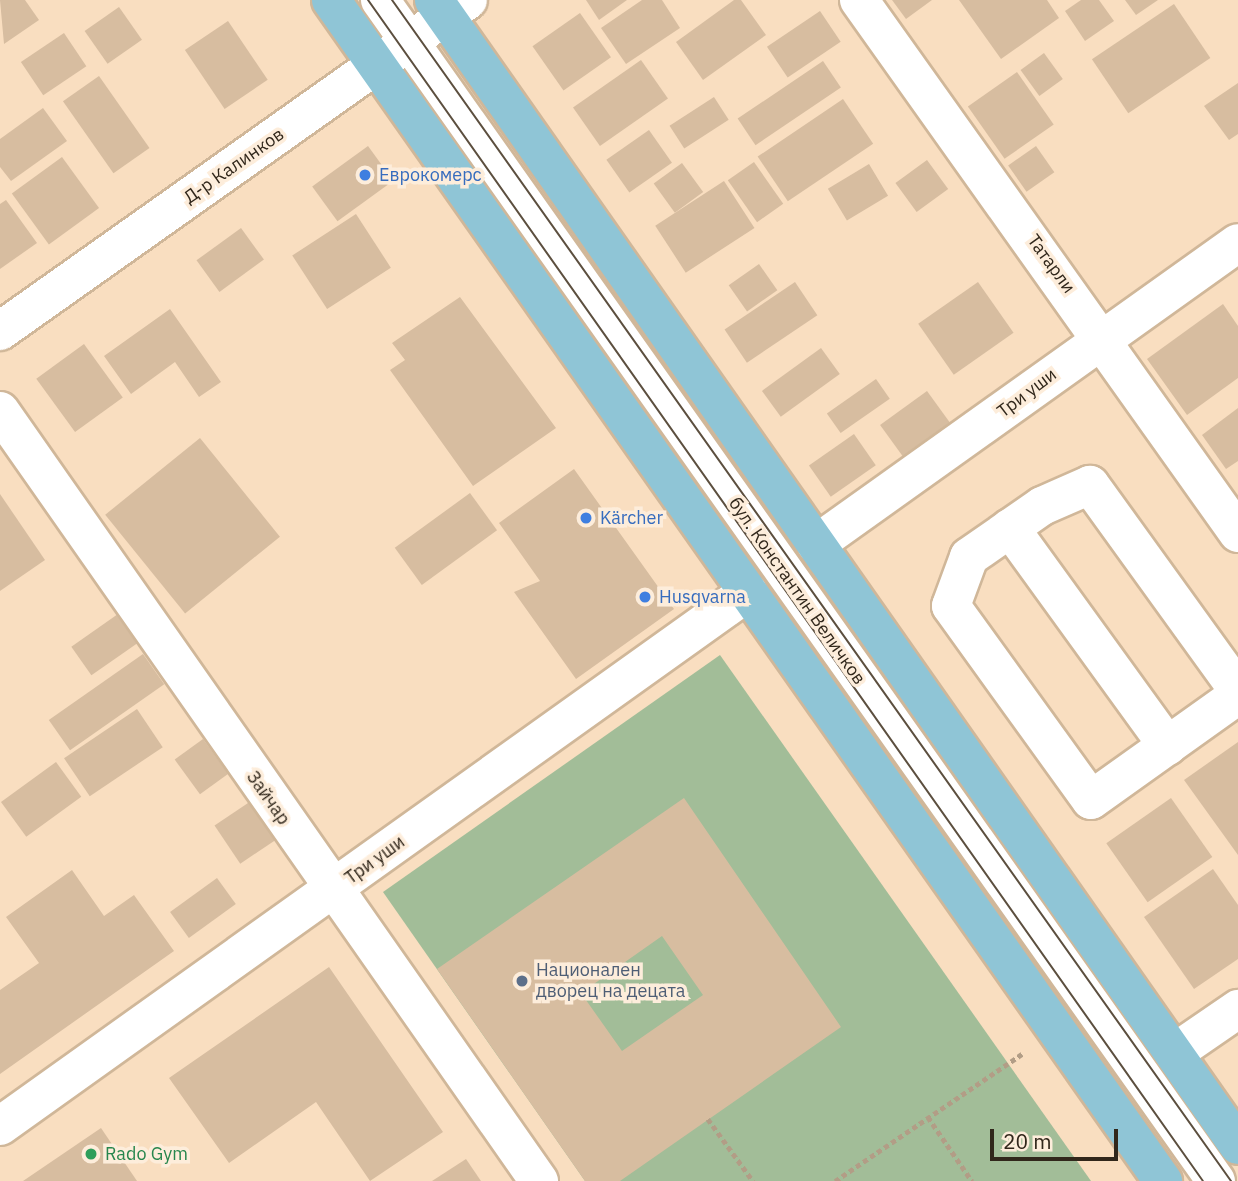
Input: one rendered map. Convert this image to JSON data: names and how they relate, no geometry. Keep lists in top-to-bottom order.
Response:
{
  "streets": {
    "street": [
      "Д-р Калинков",
      "Татарли",
      "Три уши",
      "бул. Константин Величков",
      "Зайчар"
    ]
  },
  "crossings": [
    ["Д-р Калинков", "бул. Константин Величков"],
    ["Татарли", "Три уши"],
    ["Три уши", "Зайчар"]
  ],
  "places": [
    "Еврокомерс",
    "Kärcher",
    "Husqvarna",
    "Национален дворец на децата",
    "Rado Gym"
  ],
  "scale_bar": "20 m"
}
